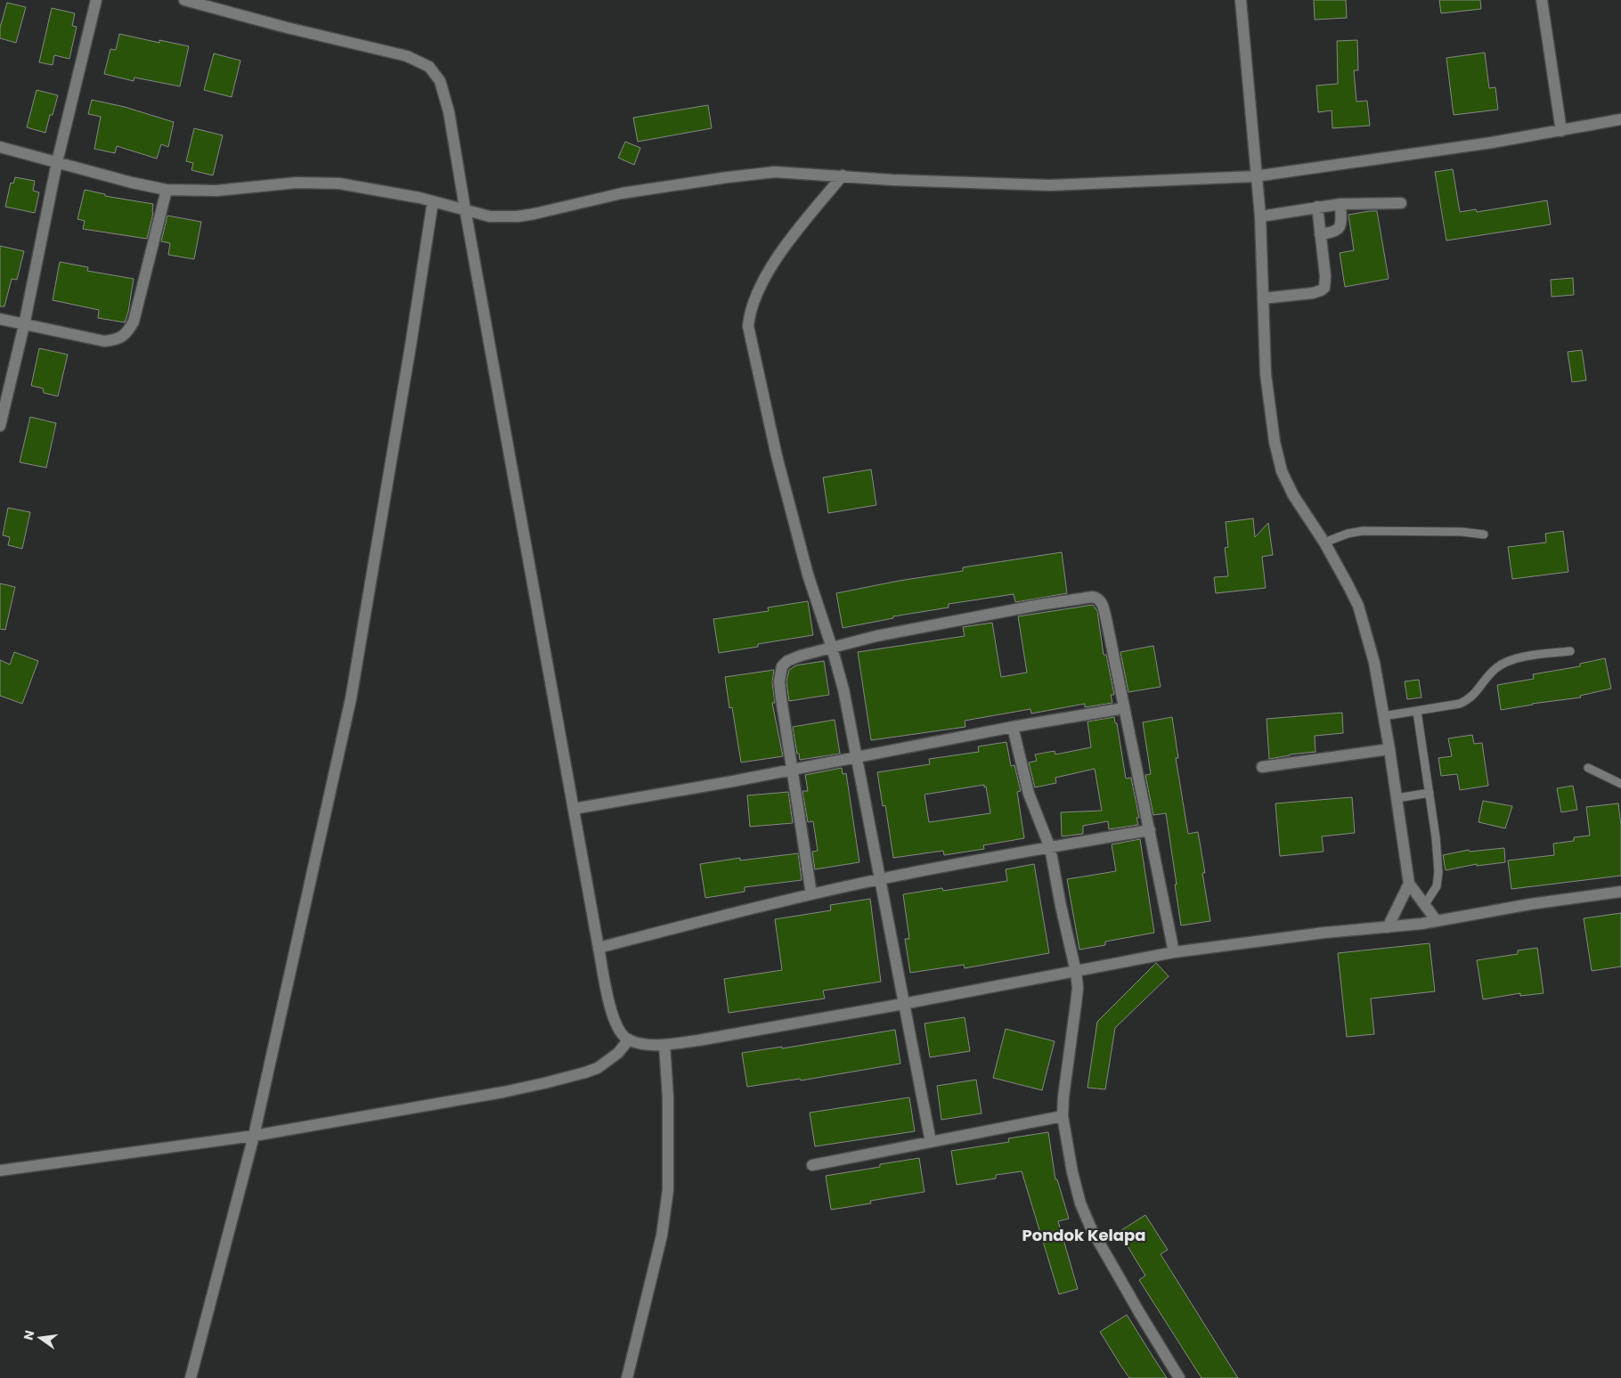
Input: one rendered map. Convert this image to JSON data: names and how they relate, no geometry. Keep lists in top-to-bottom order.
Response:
{
  "districts": ["Pondok Kelapa"],
  "north": "left"
}
